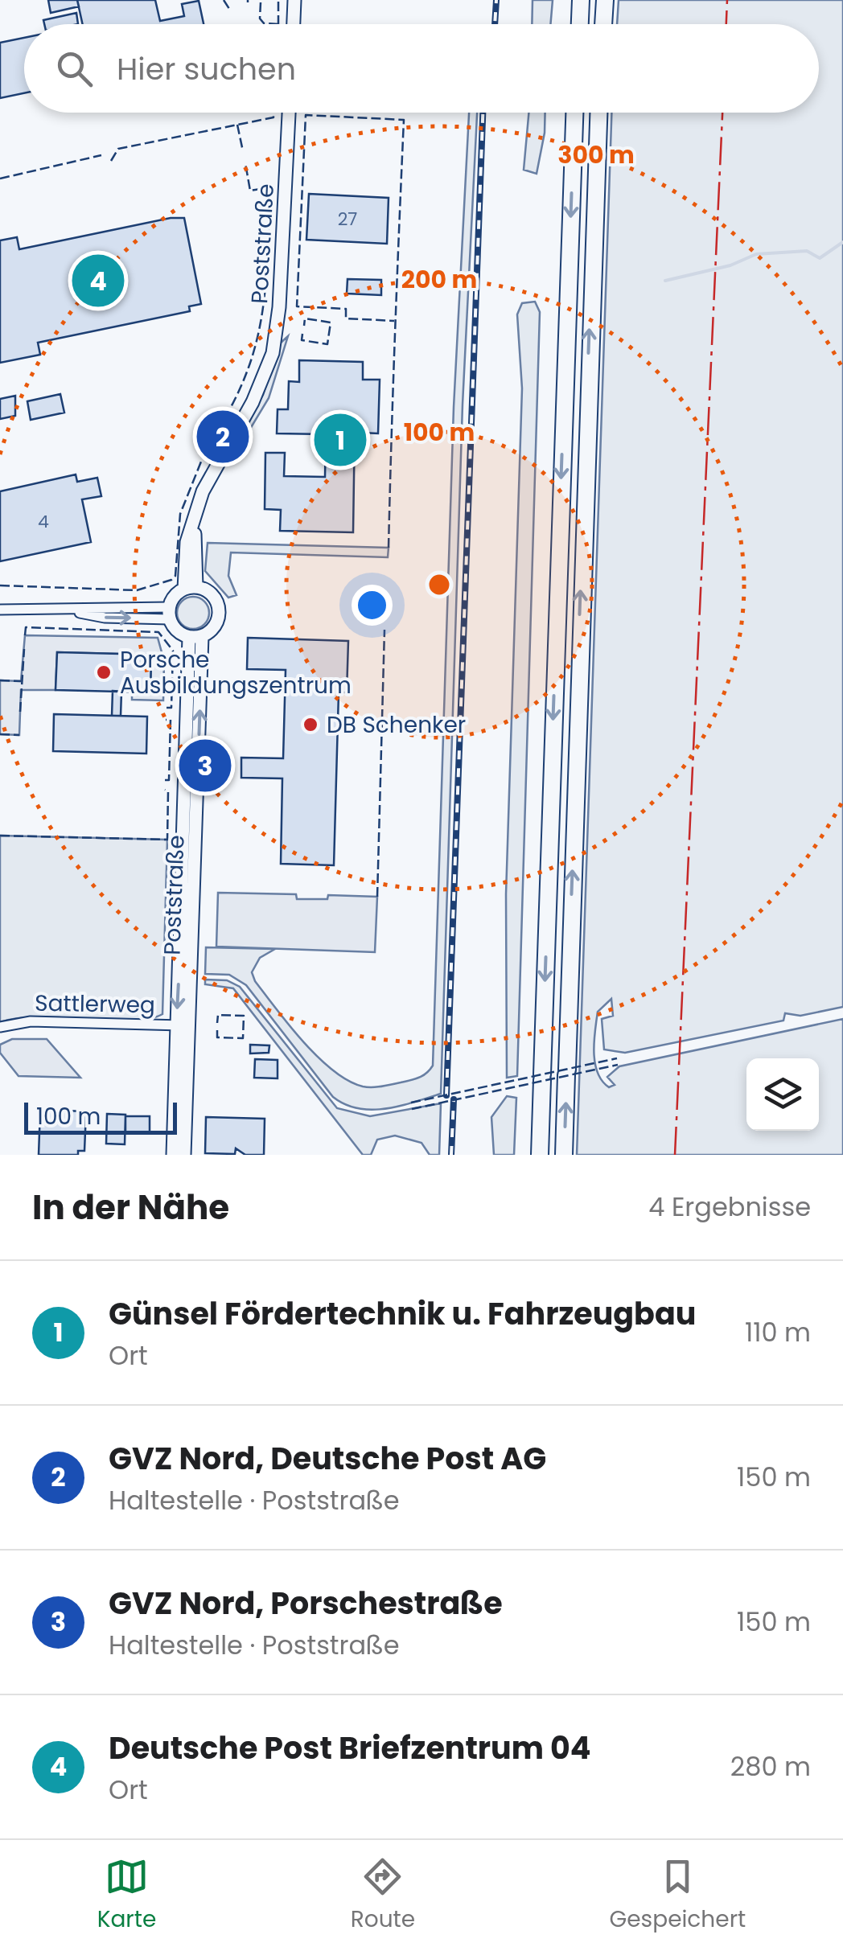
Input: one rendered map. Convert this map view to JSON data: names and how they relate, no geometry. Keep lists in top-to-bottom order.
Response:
{
  "streets": {
    "street": ["Poststraße", "Sattlerweg"]
  },
  "crossings": [
    ["Poststraße", "Sattlerweg"]
  ],
  "places": ["Porsche Ausbildungszentrum", "DB Schenker"],
  "house_numbers": ["27", "4"],
  "scale_bar": "100 m",
  "page": {
    "search": "Hier suchen",
    "pins": [
      "4",
      "2",
      "1",
      "3"
    ],
    "scale": "100 m",
    "heading": ["In der Nähe", "4 Ergebnisse"],
    "list": [
      {
        "mark": "1",
        "name": "Günsel Fördertechnik u. Fahrzeugbau",
        "note": "Ort",
        "value": "110 m"
      },
      {
        "mark": "2",
        "name": "GVZ Nord, Deutsche Post AG",
        "note": "Haltestelle · Poststraße",
        "value": "150 m"
      },
      {
        "mark": "3",
        "name": "GVZ Nord, Porschestraße",
        "note": "Haltestelle · Poststraße",
        "value": "150 m"
      },
      {
        "mark": "4",
        "name": "Deutsche Post Briefzentrum 04",
        "note": "Ort",
        "value": "280 m"
      }
    ],
    "nav": ["Karte", "Route", "Gespeichert"]
  },
  "rings": ["300 m", "200 m", "100 m"]
}
